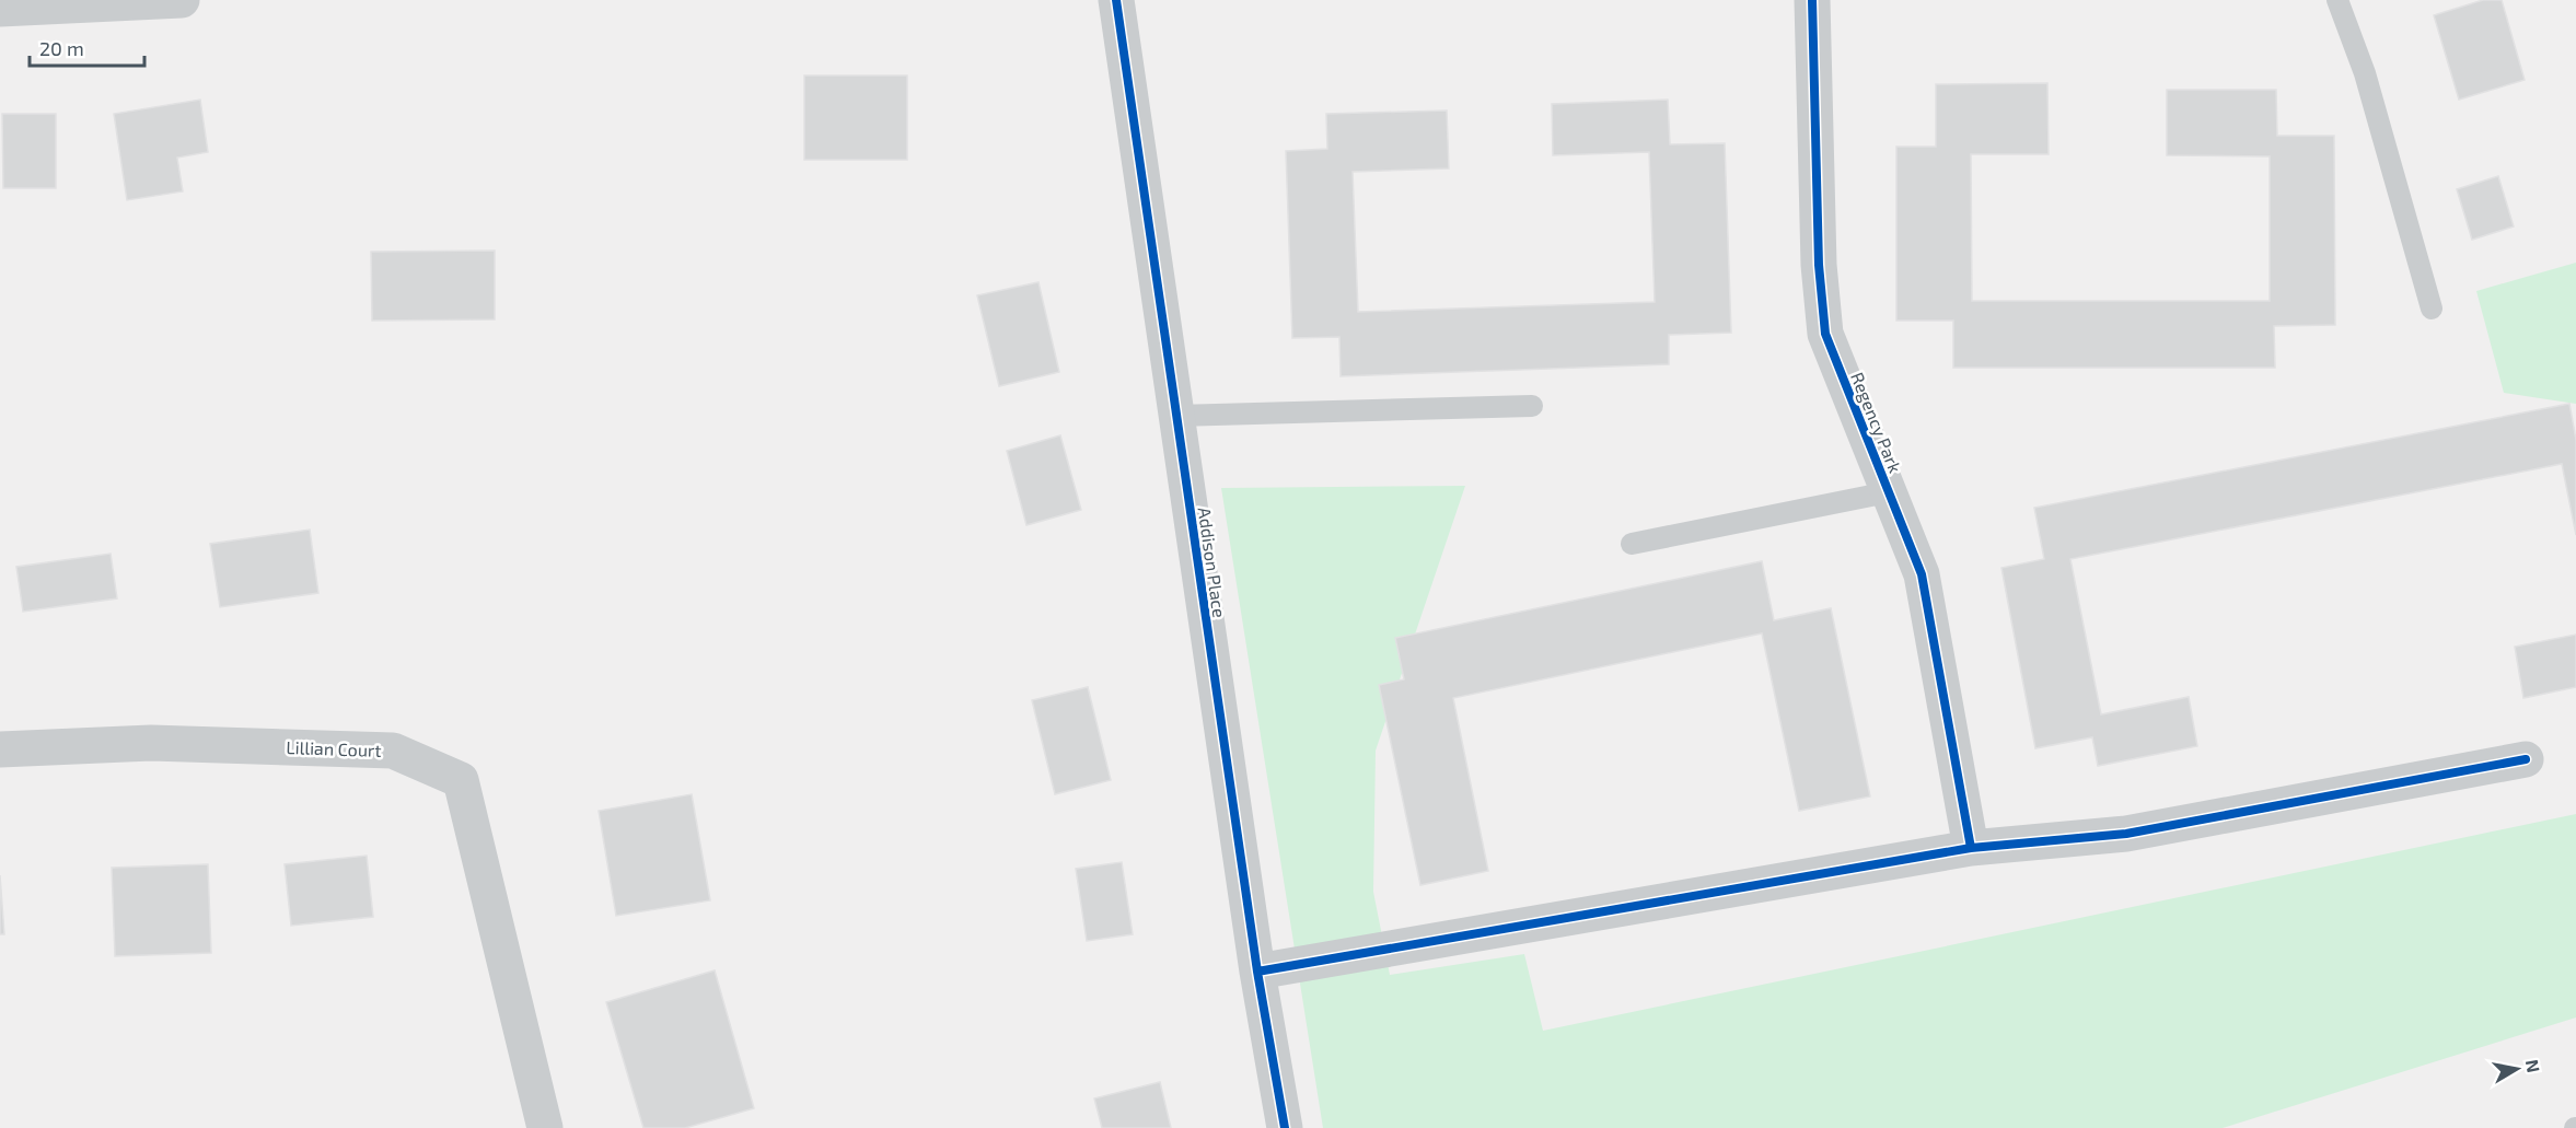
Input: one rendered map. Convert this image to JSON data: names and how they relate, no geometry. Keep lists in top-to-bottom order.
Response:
{
  "streets": {
    "street": ["Regency Park", "Addison Place", "Lillian Court"]
  },
  "scale_bar": "20 m",
  "north": "right"
}
